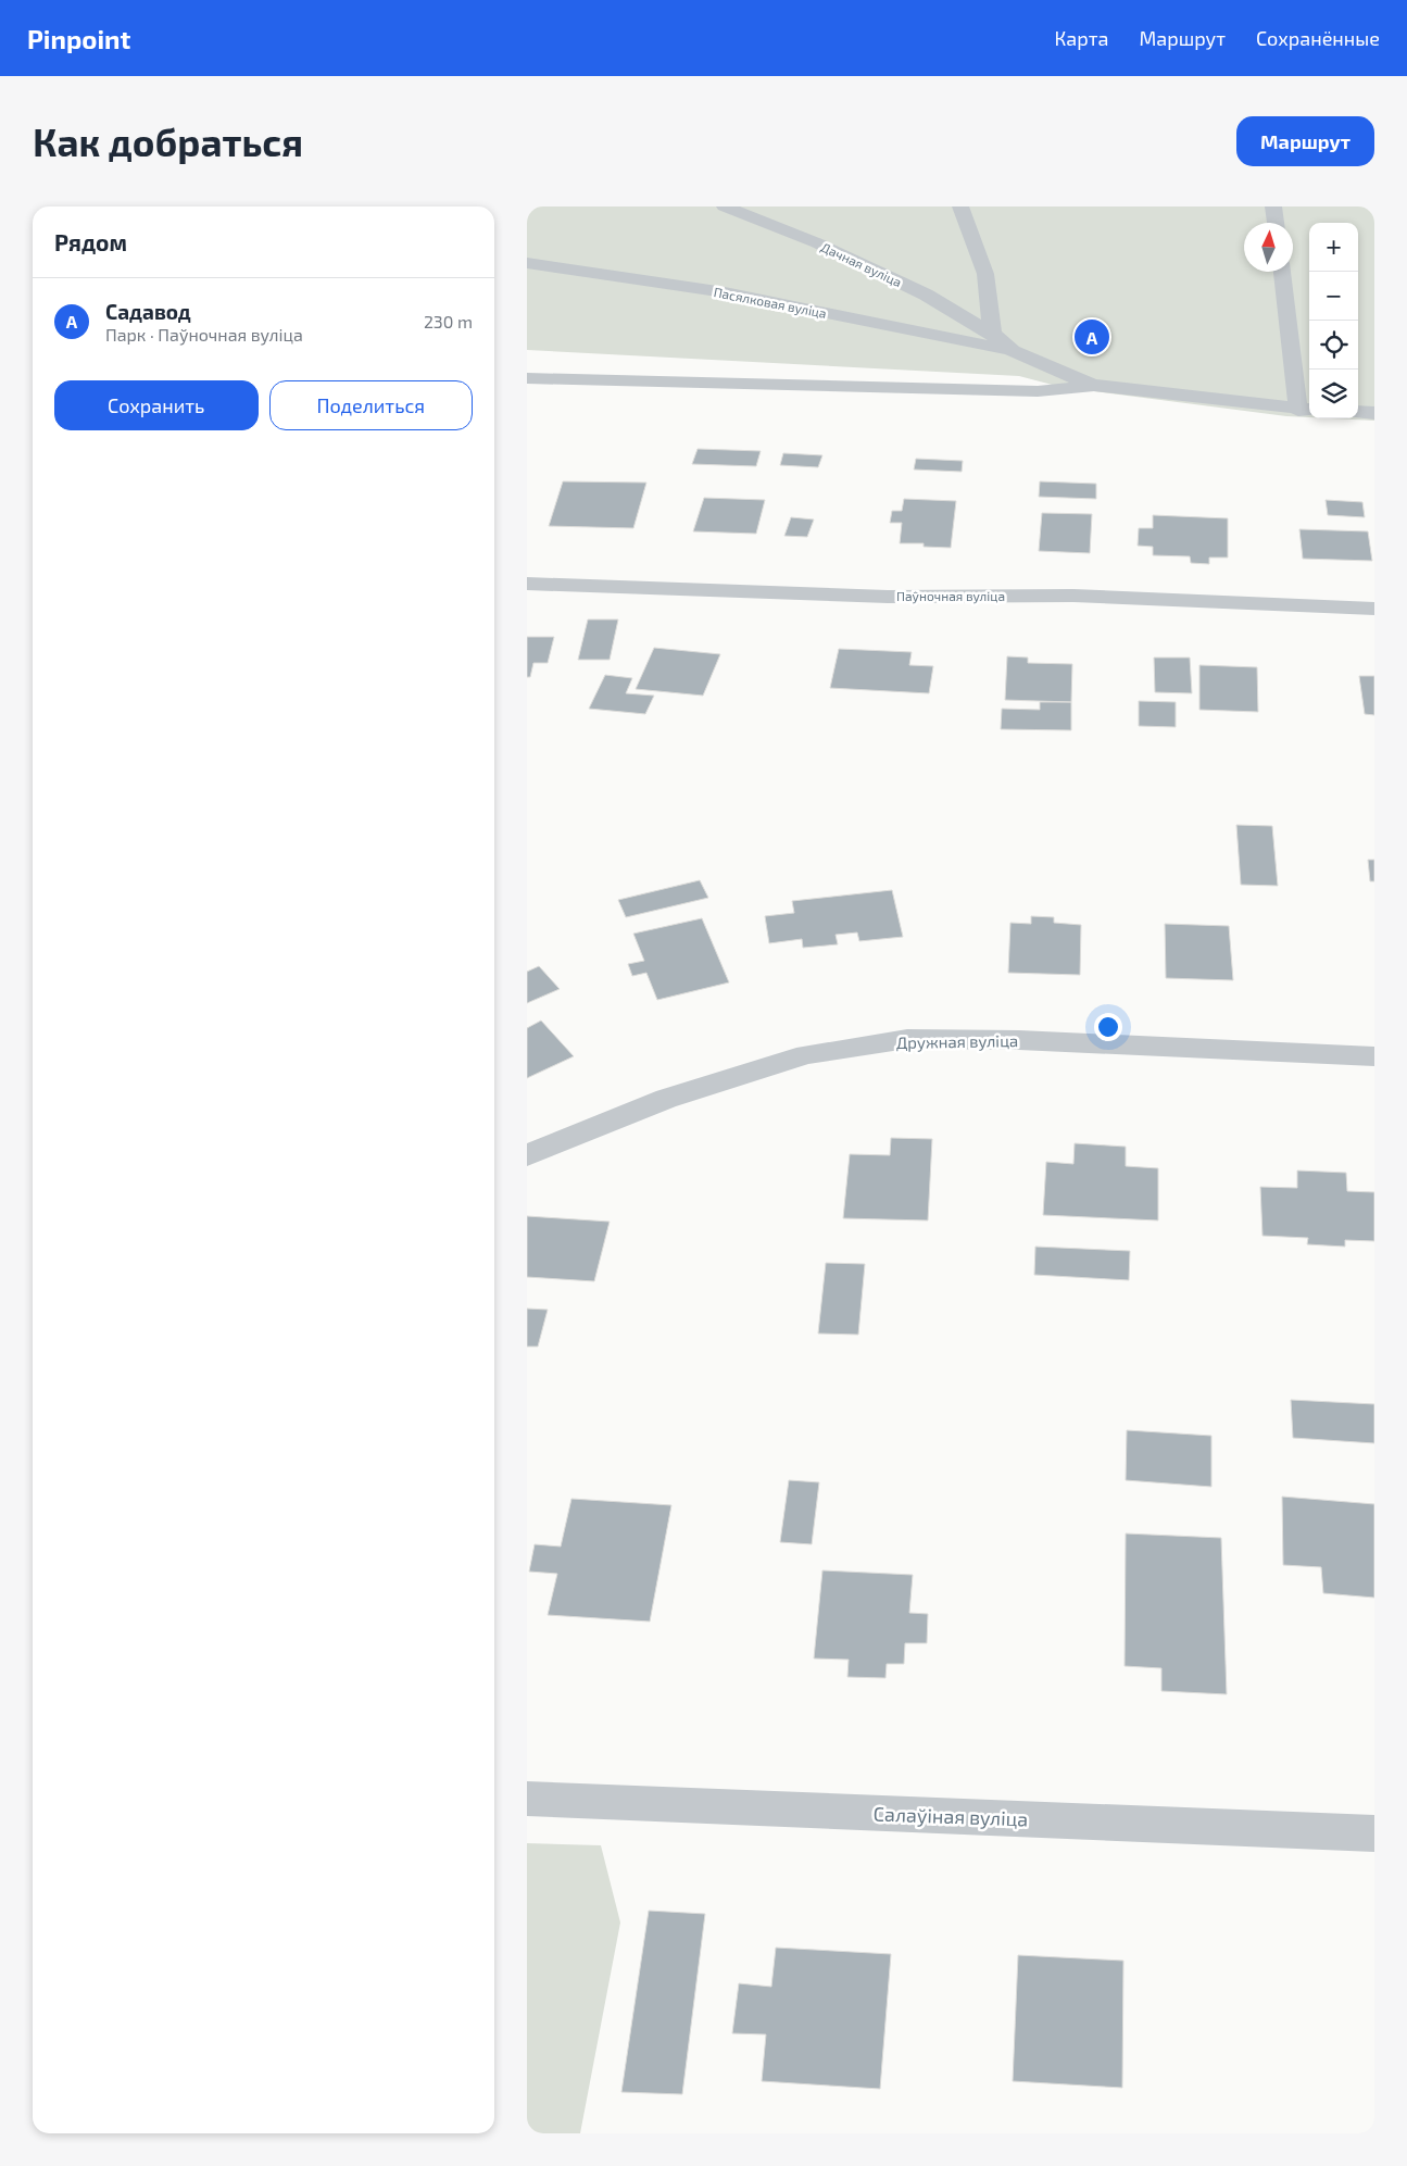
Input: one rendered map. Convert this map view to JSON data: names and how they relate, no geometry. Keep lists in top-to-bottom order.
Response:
{
  "streets": {
    "street": [
      "Дачная вуліца",
      "Пасялковая вуліца",
      "Паўночная вуліца",
      "Дружная вуліца",
      "Салаўіная вуліца"
    ]
  },
  "crossings": [
    ["Дачная вуліца", "Пасялковая вуліца"]
  ],
  "north": "top",
  "page": {
    "header": "Pinpoint",
    "nav": ["Карта", "Маршрут", "Сохранённые"],
    "buttons": [
      "Маршрут",
      ["Сохранить", "Поделиться"]
    ],
    "title": "Как добраться",
    "heading": "Рядом",
    "map_buttons": ["+", "−"],
    "list": [
      {
        "mark": "A",
        "name": "Садавод",
        "note": "Парк · Паўночная вуліца",
        "value": "230 m"
      }
    ],
    "pins": "A"
  }
}
